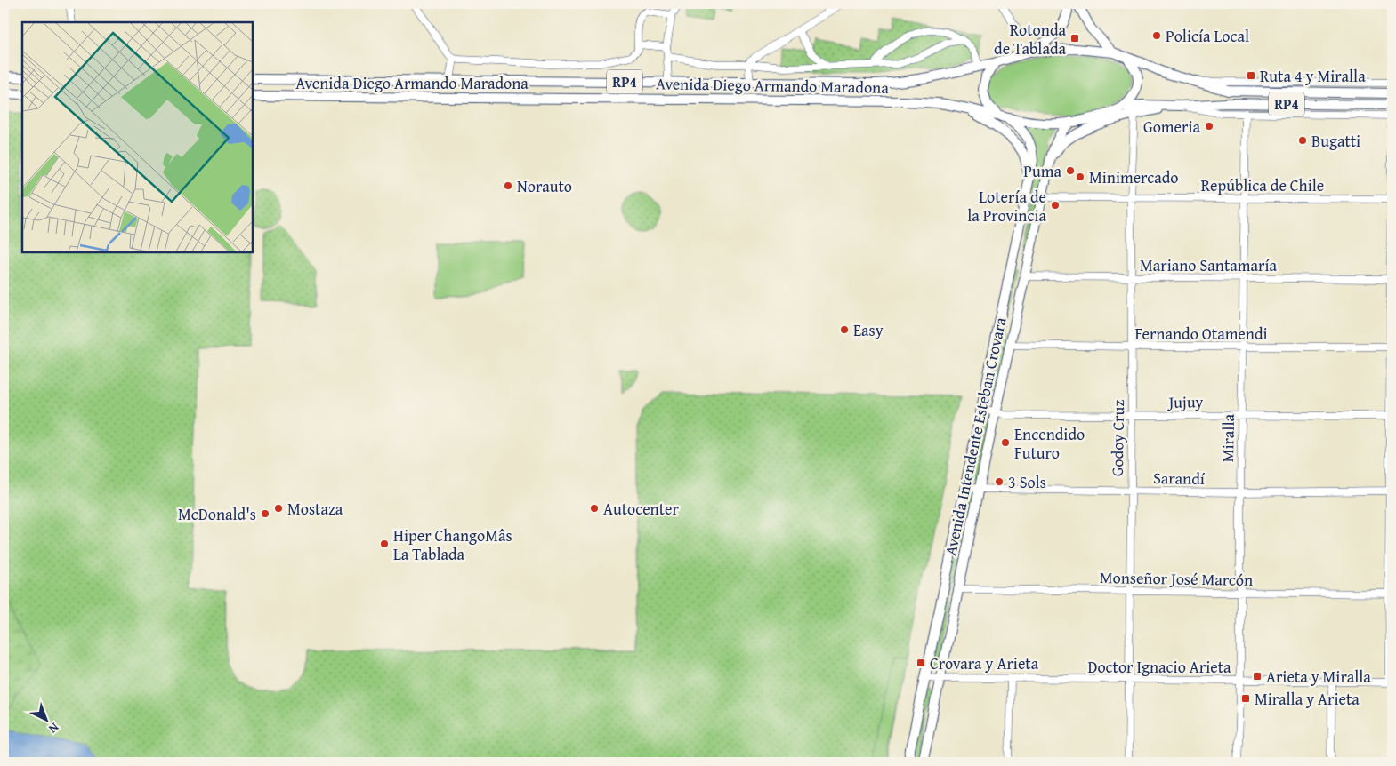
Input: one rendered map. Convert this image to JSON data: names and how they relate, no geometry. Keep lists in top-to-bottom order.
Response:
{
  "streets": {
    "main road": ["RP4", "Avenida Diego Armando Maradona", "Avenida Intendente Esteban Crovara"],
    "street": [
      "República de Chile",
      "Mariano Santamaría",
      "Fernando Otamendi",
      "Jujuy",
      "Godoy Cruz",
      "Miralla",
      "Sarandí",
      "Monseñor José Marcón",
      "Doctor Ignacio Arieta"
    ]
  },
  "crossings": [
    ["RP4", "Avenida Diego Armando Maradona"],
    ["RP4", "Avenida Intendente Esteban Crovara"],
    ["República de Chile", "Avenida Intendente Esteban Crovara"],
    ["República de Chile", "Godoy Cruz"],
    ["República de Chile", "Miralla"],
    ["Mariano Santamaría", "Avenida Intendente Esteban Crovara"],
    ["Mariano Santamaría", "Godoy Cruz"],
    ["Mariano Santamaría", "Miralla"],
    ["Fernando Otamendi", "Avenida Intendente Esteban Crovara"],
    ["Fernando Otamendi", "Godoy Cruz"],
    ["Fernando Otamendi", "Miralla"],
    ["Jujuy", "Avenida Intendente Esteban Crovara"],
    ["Jujuy", "Godoy Cruz"],
    ["Jujuy", "Miralla"],
    ["Avenida Intendente Esteban Crovara", "Sarandí"],
    ["Avenida Intendente Esteban Crovara", "Monseñor José Marcón"],
    ["Avenida Intendente Esteban Crovara", "Doctor Ignacio Arieta"],
    ["Godoy Cruz", "Sarandí"],
    ["Godoy Cruz", "Monseñor José Marcón"],
    ["Godoy Cruz", "Doctor Ignacio Arieta"],
    ["Miralla", "Sarandí"],
    ["Miralla", "Monseñor José Marcón"],
    ["Miralla", "Doctor Ignacio Arieta"]
  ],
  "places": {
    "other": [
      "Policía Local",
      "Gomeria",
      "Bugatti",
      "Puma",
      "Minimercado",
      "Norauto",
      "Lotería de la Provincia",
      "Easy",
      "Encendido Futuro",
      "3 Sols",
      "Mostaza",
      "Autocenter",
      "McDonald's",
      "Hiper ChangoMâs La Tablada"
    ],
    "transit": [
      "Rotonda de Tablada",
      "Ruta 4 y Miralla",
      "Crovara y Arieta",
      "Arieta y Miralla",
      "Miralla y Arieta"
    ]
  },
  "north": "bottom right"
}
